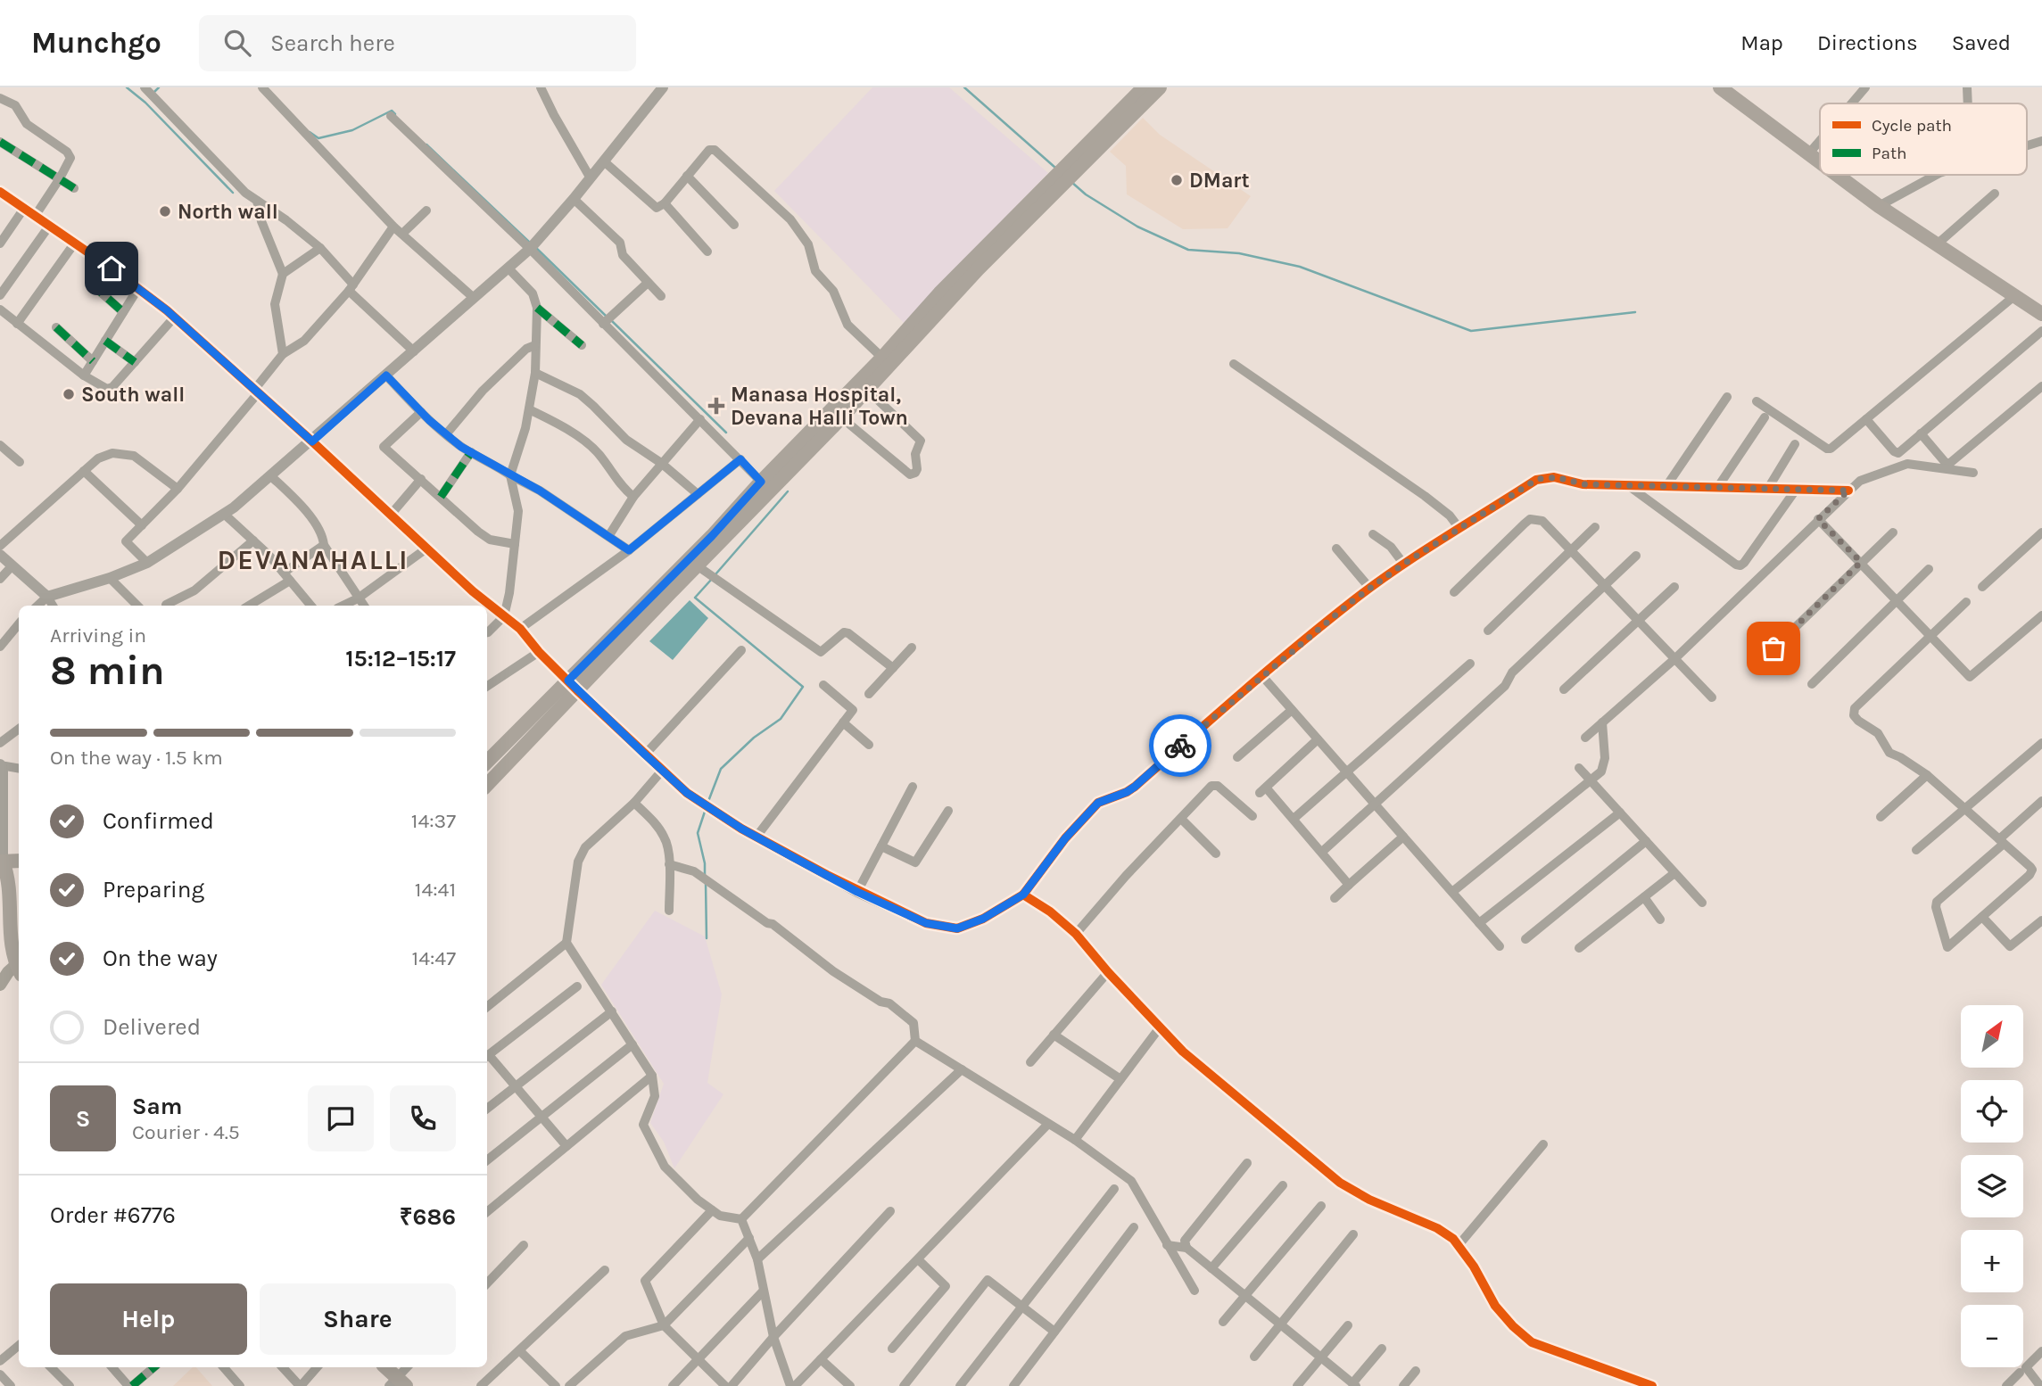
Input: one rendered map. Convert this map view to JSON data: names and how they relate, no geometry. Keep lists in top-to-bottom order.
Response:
{
  "districts": ["DEVANAHALLI"],
  "places": {
    "other": ["DMart", "North wall", "South wall"],
    "health": ["Manasa Hospital, Devana Halli Town"]
  },
  "legend": ["Cycle path", "Path"],
  "north": "top right",
  "page": {
    "header": "Munchgo",
    "search": "Search here",
    "nav": ["Map", "Directions", "Saved"],
    "heading": ["8 min", "Arriving in", "15:12–15:17"],
    "panel": [
      "Sam",
      "Courier · 4.5",
      "Order #6776",
      "₹686"
    ],
    "bar": "On the way · 1.5 km",
    "list": [
      ["Confirmed", "14:37"],
      ["Preparing", "14:41"],
      ["On the way", "14:47"],
      "Delivered"
    ],
    "map_buttons": ["+", "−"],
    "round": "S",
    "buttons": ["Help", "Share"]
  }
}
